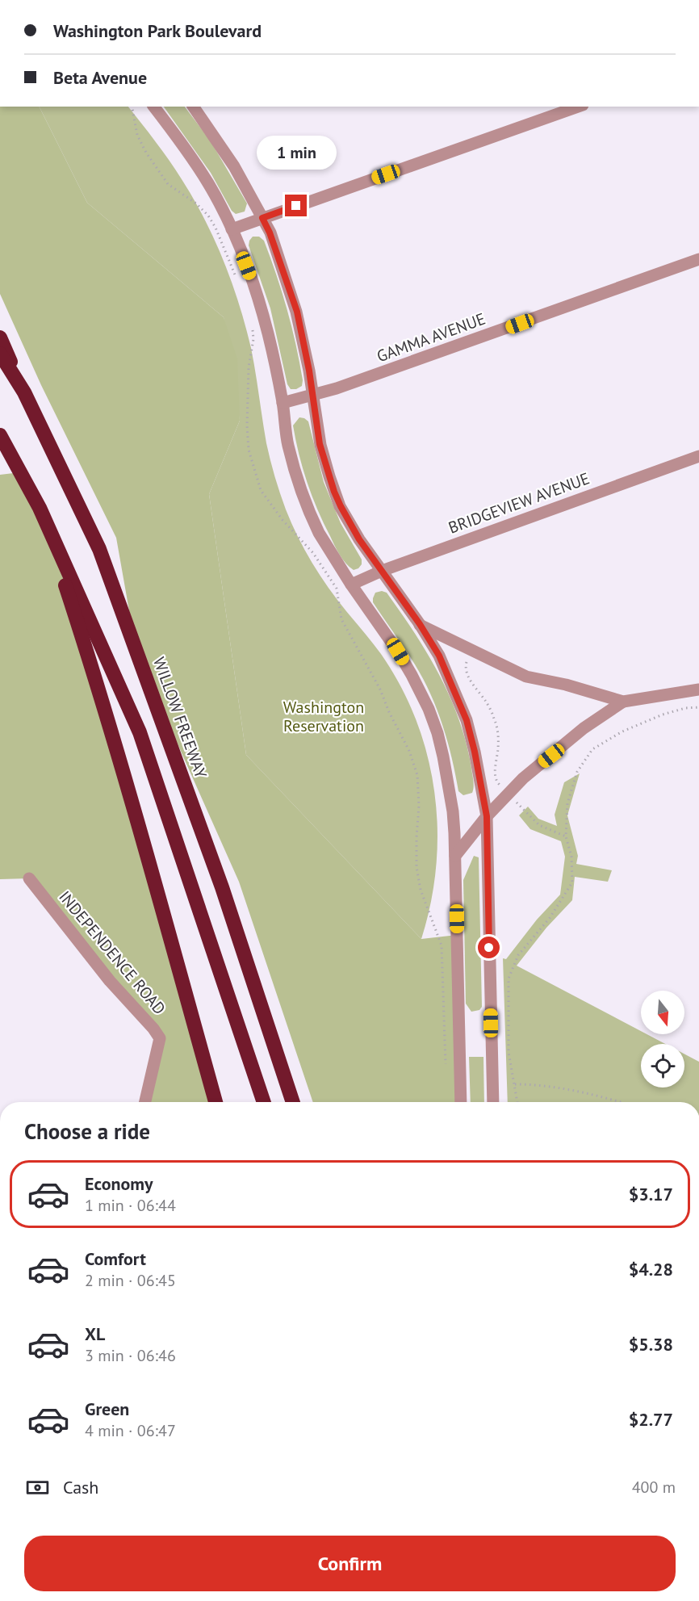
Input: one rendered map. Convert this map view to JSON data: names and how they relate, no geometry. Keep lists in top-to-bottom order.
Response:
{
  "streets": {
    "highway": ["WILLOW FREEWAY"],
    "street": ["GAMMA AVENUE", "BRIDGEVIEW AVENUE", "INDEPENDENCE ROAD"]
  },
  "parks": ["Washington Reservation"],
  "north": "bottom",
  "page": {
    "banner": ["Washington Park Boulevard", "Beta Avenue"],
    "bubble": "1 min",
    "heading": "Choose a ride",
    "list": [
      {
        "name": "Economy",
        "note": "1 min · 06:44",
        "value": "$3.17"
      },
      {
        "name": "Comfort",
        "note": "2 min · 06:45",
        "value": "$4.28"
      },
      {
        "name": "XL",
        "note": "3 min · 06:46",
        "value": "$5.38"
      },
      {
        "name": "Green",
        "note": "4 min · 06:47",
        "value": "$2.77"
      }
    ],
    "pay": ["Cash", "400 m"],
    "buttons": "Confirm"
  }
}
